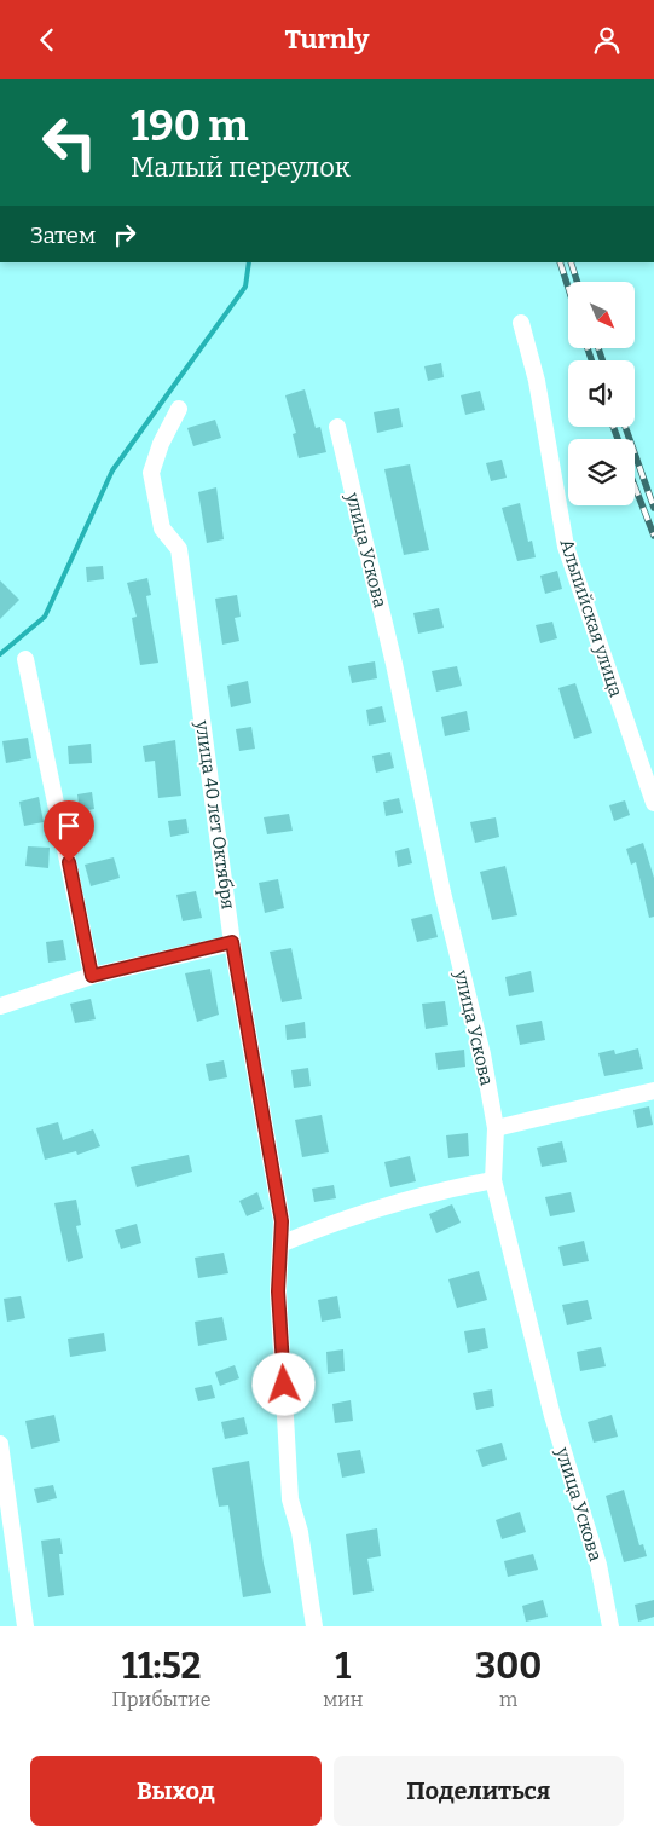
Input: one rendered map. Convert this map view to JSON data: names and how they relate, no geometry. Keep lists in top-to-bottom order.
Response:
{
  "streets": {
    "street": ["улица Ускова", "Альпийская улица", "улица 40 лет Октября"]
  },
  "north": "bottom right",
  "page": {
    "header": "Turnly",
    "turn": ["190 m", "Малый переулок"],
    "then": "Затем",
    "eta": [
      "11:52",
      "Прибытие",
      "1",
      "мин",
      "300",
      "m"
    ],
    "buttons": ["Выход", "Поделиться"]
  }
}
